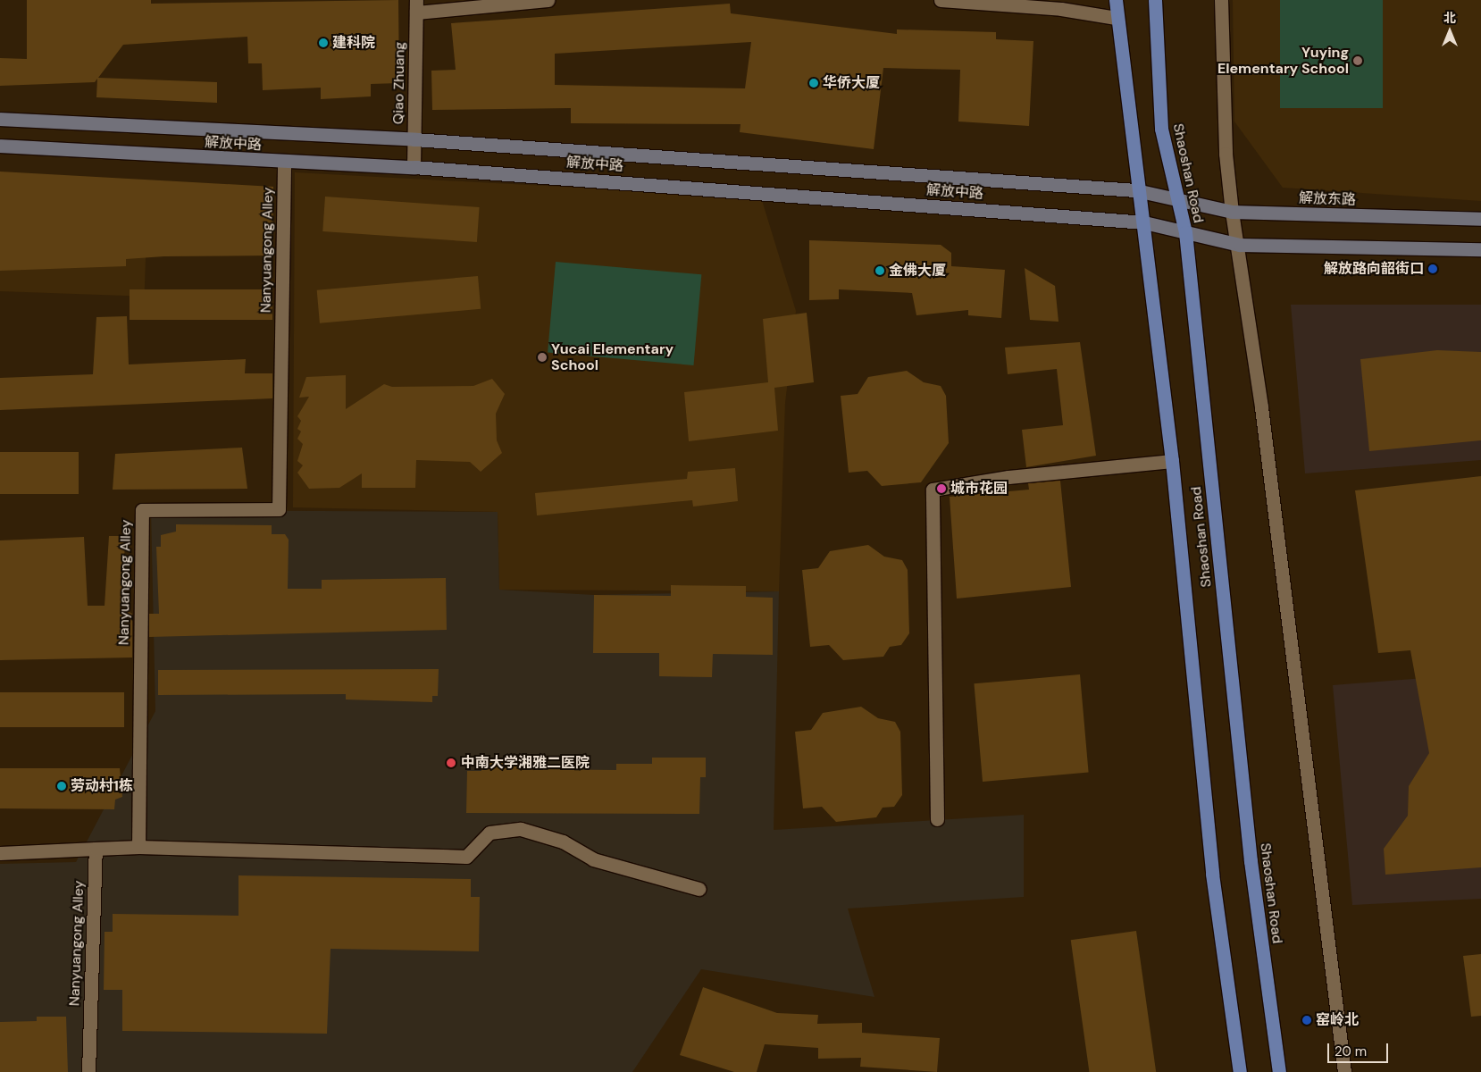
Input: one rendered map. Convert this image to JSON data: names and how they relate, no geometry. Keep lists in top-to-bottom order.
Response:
{
  "streets": {
    "main road": ["解放中路", "Shaoshan Road", "解放东路"],
    "street": ["Qiao Zhuang", "Nanyuangong Alley"]
  },
  "crossings": [
    ["Qiao Zhuang", "解放中路"],
    ["解放中路", "Shaoshan Road"],
    ["解放中路", "解放东路"],
    ["解放中路", "Nanyuangong Alley"],
    ["Shaoshan Road", "解放东路"]
  ],
  "places": [
    "建科院",
    "Yuying Elementary School",
    "华侨大厦",
    "解放路向韶街口",
    "金佛大厦",
    "Yucai Elementary School",
    "城市花园",
    "中南大学湘雅二医院",
    "劳动村1栋",
    "窑岭北"
  ],
  "scale_bar": "20 m",
  "north": "top"
}
